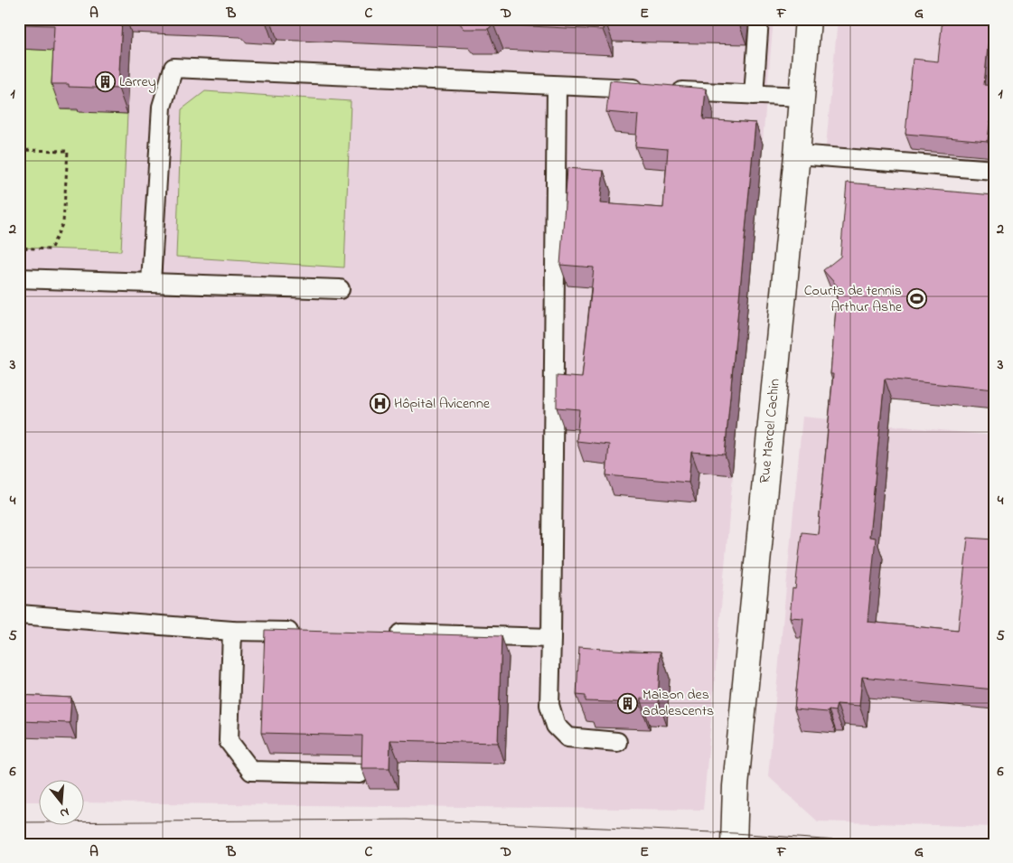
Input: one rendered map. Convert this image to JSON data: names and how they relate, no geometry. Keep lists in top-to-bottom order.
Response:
{
  "streets": {
    "street": ["Rue Marcel Cachin"]
  },
  "places": {
    "building": ["Larrey", "Maison des adolescents"],
    "sports": ["Courts de tennis Arthur Ashe"],
    "hospital": ["Hôpital Avicenne"]
  },
  "north": "bottom",
  "grid": {
    "columns": [
      "A",
      "B",
      "C",
      "D",
      "E",
      "F",
      "G"
    ],
    "rows": [
      "1",
      "2",
      "3",
      "4",
      "5",
      "6"
    ]
  }
}
